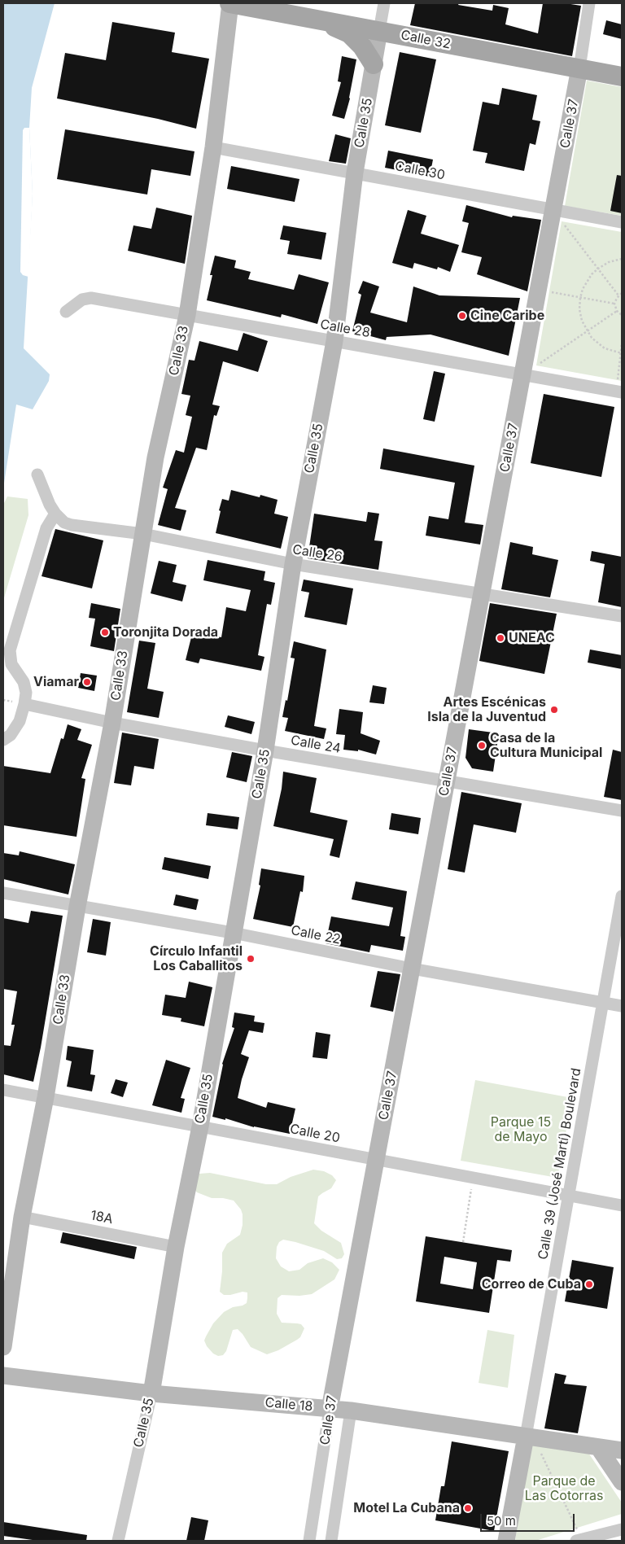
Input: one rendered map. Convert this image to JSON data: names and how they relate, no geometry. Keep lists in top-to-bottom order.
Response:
{
  "streets": {
    "main road": ["Calle 32"],
    "street": [
      "Calle 35",
      "Calle 37",
      "Calle 30",
      "Calle 28",
      "Calle 33",
      "Calle 26",
      "Calle 24",
      "Calle 22",
      "Calle 20",
      "Calle 39 (José Martí) Boulevard",
      "18A",
      "Calle 18"
    ]
  },
  "crossings": [
    ["Calle 32", "Calle 35"],
    ["Calle 32", "Calle 37"],
    ["Calle 32", "Calle 33"],
    ["Calle 35", "Calle 30"],
    ["Calle 35", "Calle 28"],
    ["Calle 35", "Calle 26"],
    ["Calle 35", "Calle 24"],
    ["Calle 35", "Calle 22"],
    ["Calle 35", "Calle 20"],
    ["Calle 35", "18A"],
    ["Calle 35", "Calle 18"],
    ["Calle 37", "Calle 30"],
    ["Calle 37", "Calle 28"],
    ["Calle 37", "Calle 26"],
    ["Calle 37", "Calle 24"],
    ["Calle 37", "Calle 22"],
    ["Calle 37", "Calle 20"],
    ["Calle 37", "Calle 18"],
    ["Calle 30", "Calle 33"],
    ["Calle 28", "Calle 33"],
    ["Calle 33", "Calle 26"],
    ["Calle 33", "Calle 24"],
    ["Calle 33", "Calle 22"],
    ["Calle 33", "Calle 20"],
    ["Calle 33", "18A"],
    ["Calle 22", "Calle 39 (José Martí) Boulevard"],
    ["Calle 20", "Calle 39 (José Martí) Boulevard"],
    ["Calle 39 (José Martí) Boulevard", "Calle 18"]
  ],
  "parks": ["Parque 15 de Mayo", "Parque de Las Cotorras"],
  "places": [
    "Cine Caribe",
    "Toronjita Dorada",
    "UNEAC",
    "Viamar",
    "Artes Escénicas Isla de la Juventud",
    "Casa de la Cultura Municipal",
    "Círculo Infantil Los Caballitos",
    "Correo de Cuba",
    "Motel La Cubana"
  ],
  "scale_bar": "50 m"
}
